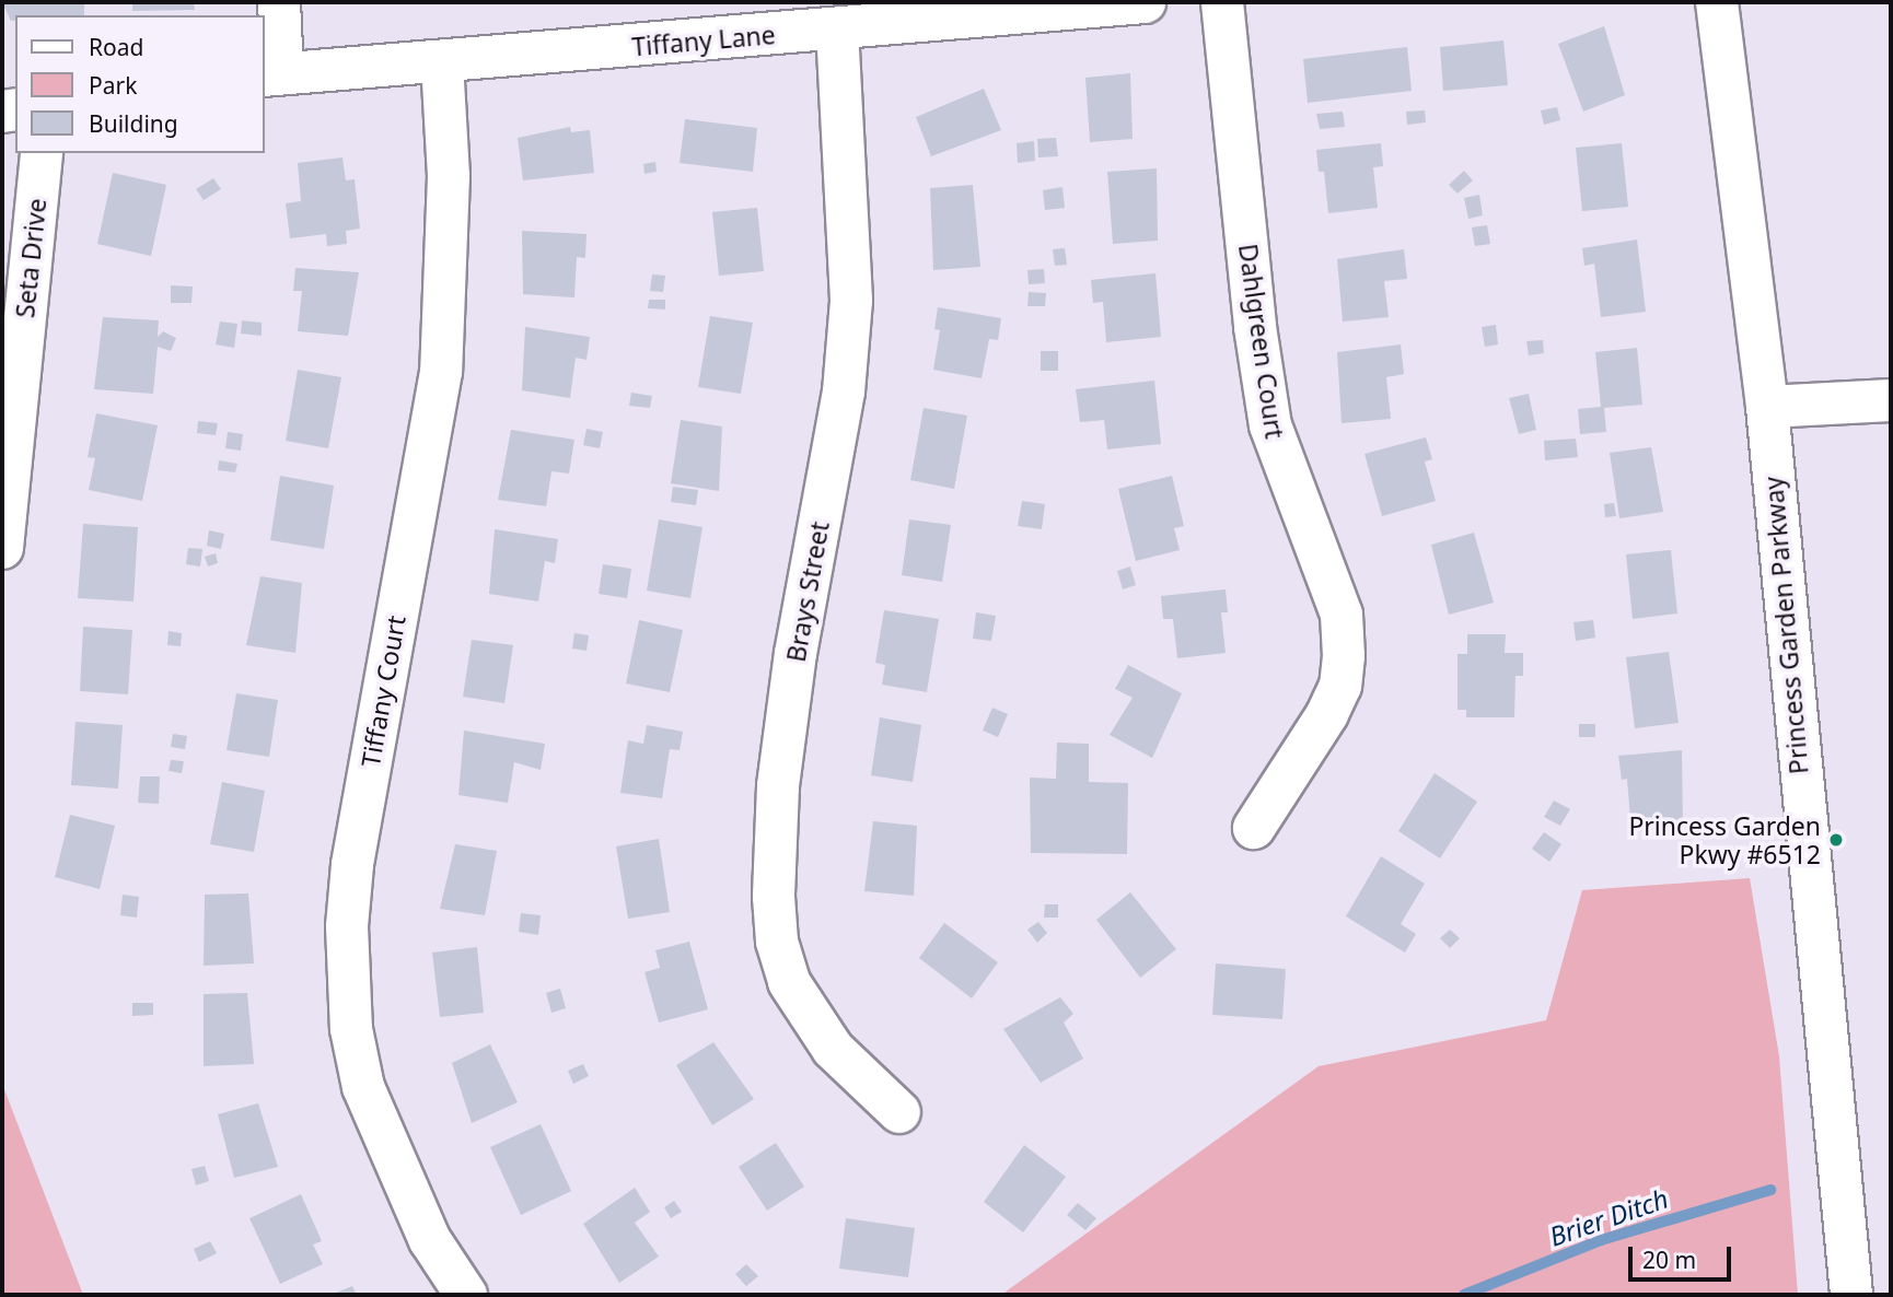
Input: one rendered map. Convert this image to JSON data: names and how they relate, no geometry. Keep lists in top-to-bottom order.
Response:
{
  "streets": {
    "street": [
      "Tiffany Lane",
      "Seta Drive",
      "Dahlgreen Court",
      "Brays Street",
      "Princess Garden Parkway",
      "Tiffany Court"
    ]
  },
  "crossings": [
    ["Tiffany Lane", "Brays Street"],
    ["Tiffany Lane", "Tiffany Court"]
  ],
  "water": ["Brier Ditch"],
  "places": ["Princess Garden Pkwy #6512"],
  "legend": ["Road", "Park", "Building"],
  "scale_bar": "20 m"
}
